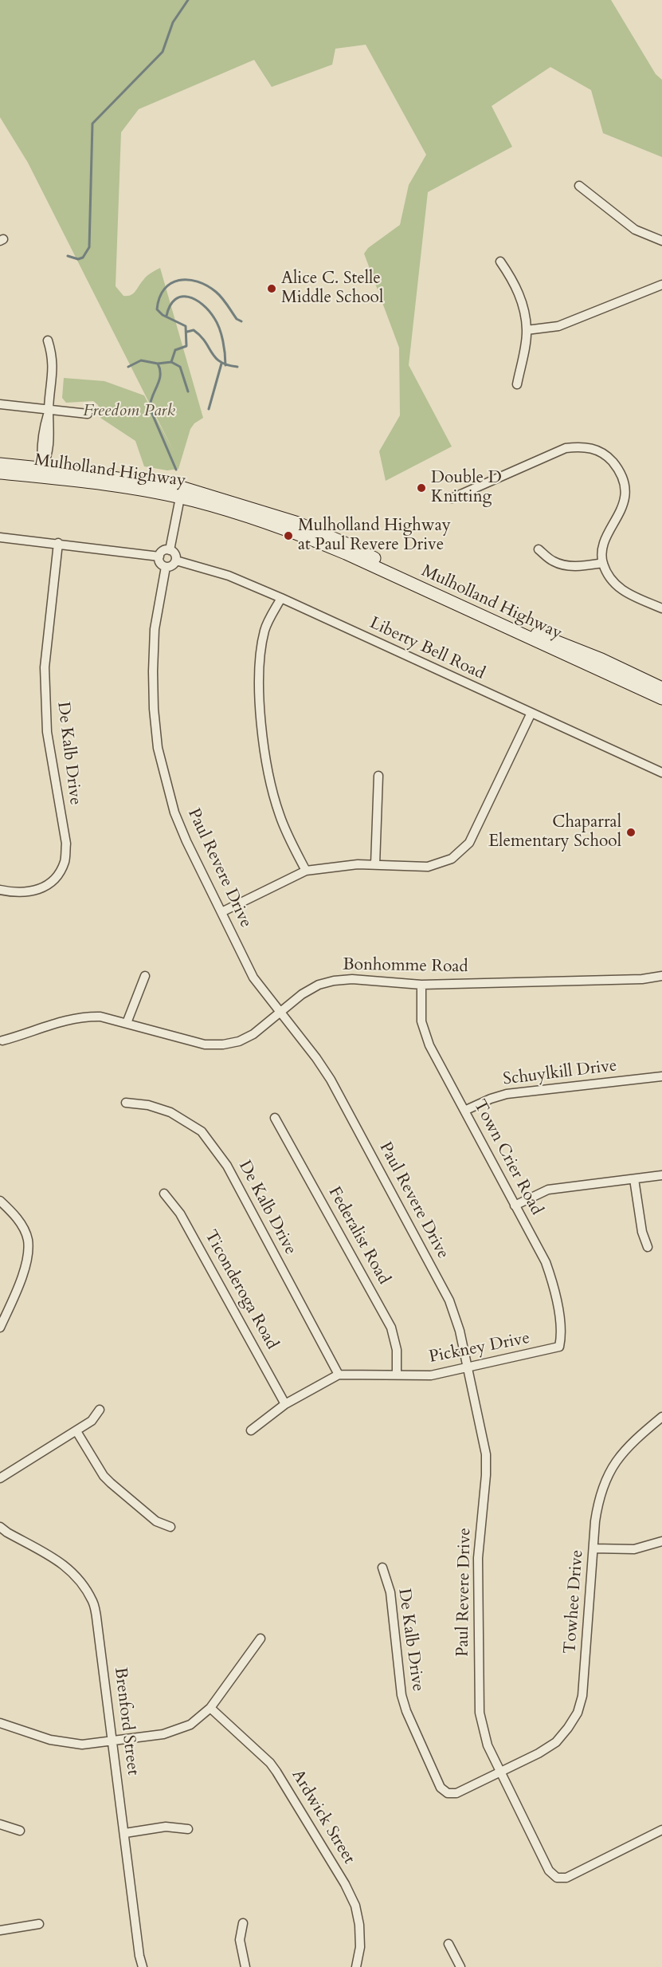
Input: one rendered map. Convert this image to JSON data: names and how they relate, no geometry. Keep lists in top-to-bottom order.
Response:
{
  "streets": {
    "main road": ["Mulholland Highway"],
    "street": [
      "Liberty Bell Road",
      "De Kalb Drive",
      "Paul Revere Drive",
      "Bonhomme Road",
      "Schuylkill Drive",
      "Town Crier Road",
      "Federalist Road",
      "Ticonderoga Road",
      "Pickney Drive",
      "Towhee Drive",
      "Brenford Street",
      "Ardwick Street"
    ]
  },
  "crossings": [
    ["Liberty Bell Road", "Paul Revere Drive"],
    ["De Kalb Drive", "Paul Revere Drive"],
    ["De Kalb Drive", "Pickney Drive"],
    ["De Kalb Drive", "Towhee Drive"],
    ["Paul Revere Drive", "Bonhomme Road"],
    ["Paul Revere Drive", "Pickney Drive"],
    ["Paul Revere Drive", "Towhee Drive"],
    ["Bonhomme Road", "Town Crier Road"],
    ["Schuylkill Drive", "Town Crier Road"],
    ["Town Crier Road", "Pickney Drive"],
    ["Federalist Road", "Pickney Drive"],
    ["Ticonderoga Road", "Pickney Drive"]
  ],
  "parks": ["Freedom Park"],
  "places": [
    "Alice C. Stelle Middle School",
    "Double D Knitting",
    "Mulholland Highway at Paul Revere Drive",
    "Chaparral Elementary School"
  ]
}
